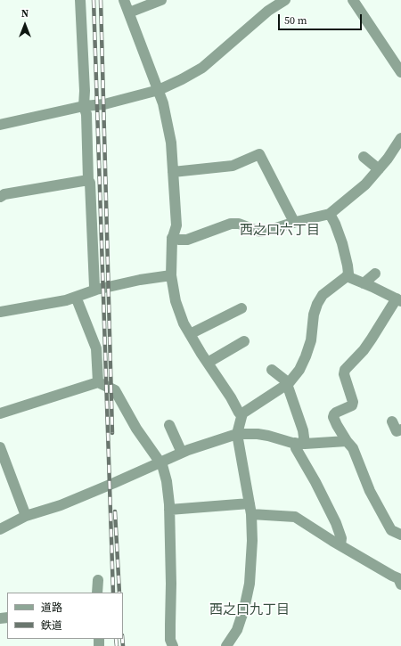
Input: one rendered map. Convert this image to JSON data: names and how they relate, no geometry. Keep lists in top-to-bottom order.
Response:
{
  "districts": ["西之口六丁目", "西之口九丁目"],
  "legend": ["道路", "鉄道"],
  "scale_bar": "50 m",
  "north": "top"
}
